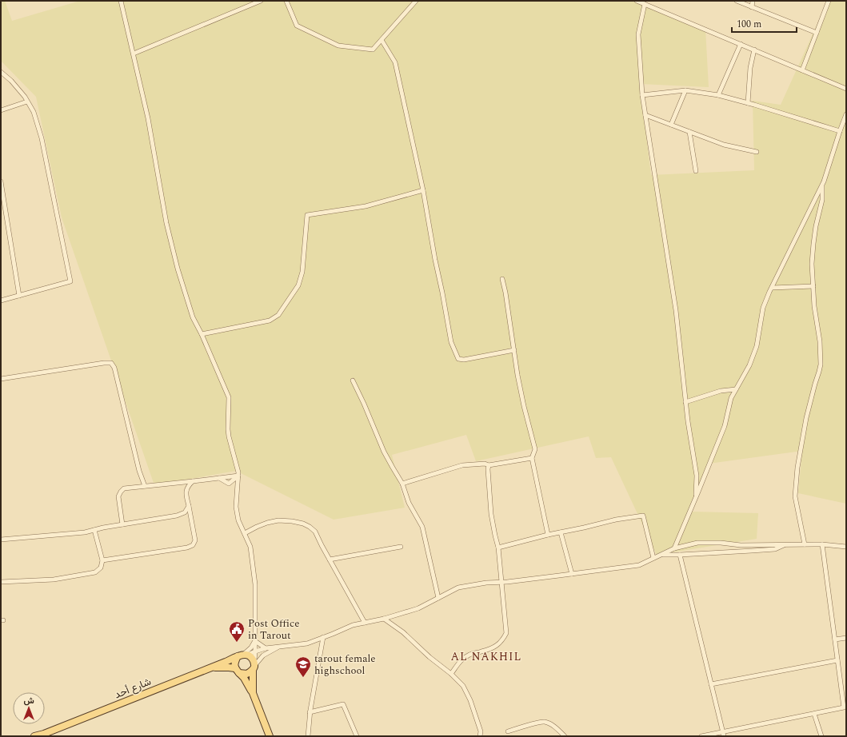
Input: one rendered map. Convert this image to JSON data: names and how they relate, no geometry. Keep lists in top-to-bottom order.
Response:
{
  "streets": {
    "main road": ["شارع أحد"]
  },
  "districts": ["AL NAKHIL"],
  "places": {
    "public building": ["Post Office in Tarout"],
    "school or university": ["tarout female highschool"]
  },
  "scale_bar": "100 m",
  "north": "top"
}
